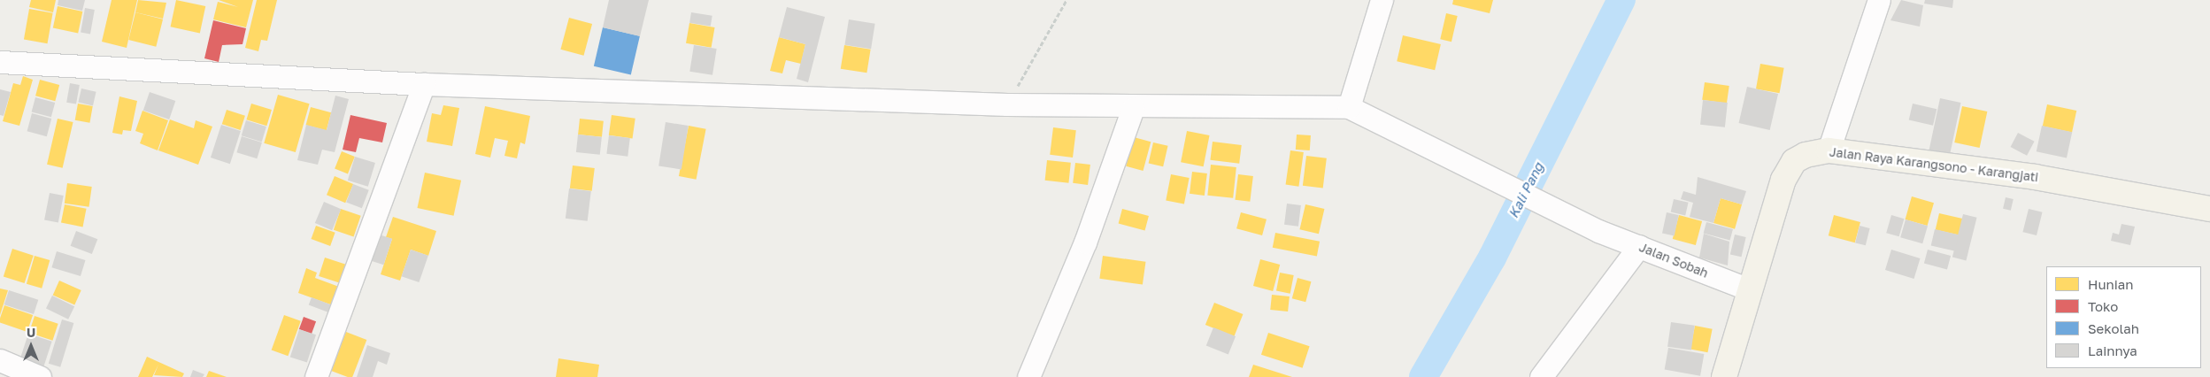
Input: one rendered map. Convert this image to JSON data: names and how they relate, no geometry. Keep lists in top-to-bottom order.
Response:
{
  "streets": {
    "main road": ["Jalan Raya Karangsono - Karangjati"],
    "street": ["Jalan Sobah"]
  },
  "crossings": [
    ["Jalan Raya Karangsono - Karangjati", "Jalan Sobah"]
  ],
  "water": ["Kali Pang"],
  "legend": [
    "Hunian",
    "Toko",
    "Sekolah",
    "Lainnya"
  ],
  "north": "top"
}
